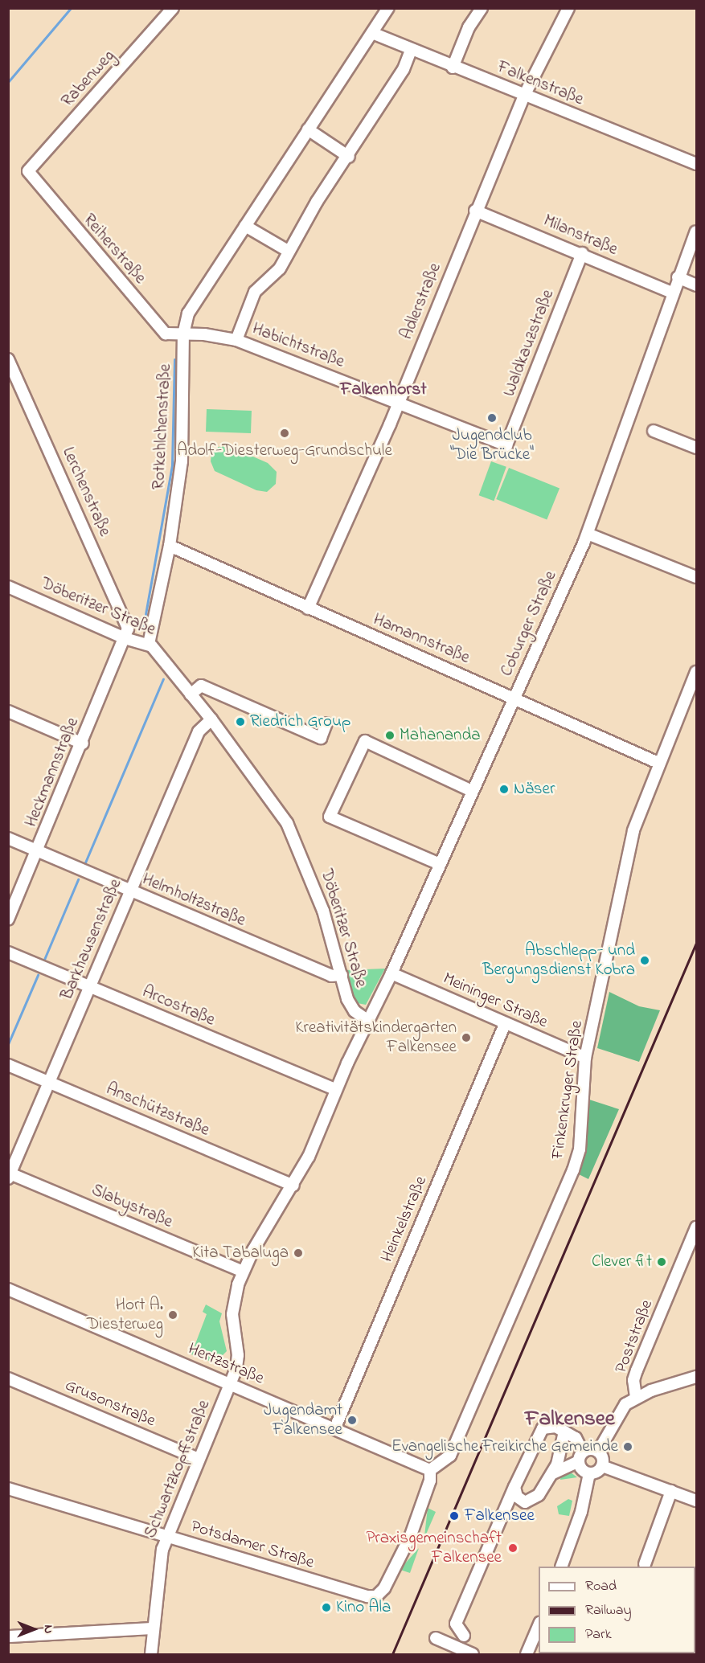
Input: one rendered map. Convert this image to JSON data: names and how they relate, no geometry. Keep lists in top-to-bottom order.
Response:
{
  "streets": {
    "street": [
      "Rabenweg",
      "Falkenstraße",
      "Milanstraße",
      "Reiherstraße",
      "Adlerstraße",
      "Waldkauzstraße",
      "Habichtstraße",
      "Rotkehlchenstraße",
      "Lerchenstraße",
      "Döberitzer Straße",
      "Coburger Straße",
      "Hamannstraße",
      "Heckmannstraße",
      "Helmholtzstraße",
      "Barkhausenstraße",
      "Meininger Straße",
      "Arcostraße",
      "Finkenkruger Straße",
      "Anschützstraße",
      "Slabystraße",
      "Heinkelstraße",
      "Poststraße",
      "Hertzstraße",
      "Grusonstraße",
      "Schwartzkopffstraße",
      "Potsdamer Straße"
    ]
  },
  "crossings": [
    ["Rabenweg", "Reiherstraße"],
    ["Falkenstraße", "Adlerstraße"],
    ["Falkenstraße", "Rotkehlchenstraße"],
    ["Milanstraße", "Adlerstraße"],
    ["Milanstraße", "Waldkauzstraße"],
    ["Milanstraße", "Coburger Straße"],
    ["Reiherstraße", "Habichtstraße"],
    ["Reiherstraße", "Rotkehlchenstraße"],
    ["Adlerstraße", "Habichtstraße"],
    ["Adlerstraße", "Hamannstraße"],
    ["Waldkauzstraße", "Habichtstraße"],
    ["Habichtstraße", "Rotkehlchenstraße"],
    ["Rotkehlchenstraße", "Döberitzer Straße"],
    ["Rotkehlchenstraße", "Hamannstraße"],
    ["Lerchenstraße", "Döberitzer Straße"],
    ["Lerchenstraße", "Heckmannstraße"],
    ["Döberitzer Straße", "Coburger Straße"],
    ["Döberitzer Straße", "Heckmannstraße"],
    ["Döberitzer Straße", "Helmholtzstraße"],
    ["Döberitzer Straße", "Barkhausenstraße"],
    ["Coburger Straße", "Hamannstraße"],
    ["Coburger Straße", "Meininger Straße"],
    ["Hamannstraße", "Finkenkruger Straße"],
    ["Heckmannstraße", "Helmholtzstraße"],
    ["Helmholtzstraße", "Barkhausenstraße"],
    ["Barkhausenstraße", "Arcostraße"],
    ["Barkhausenstraße", "Anschützstraße"],
    ["Barkhausenstraße", "Slabystraße"],
    ["Meininger Straße", "Finkenkruger Straße"],
    ["Meininger Straße", "Heinkelstraße"],
    ["Finkenkruger Straße", "Hertzstraße"],
    ["Finkenkruger Straße", "Potsdamer Straße"],
    ["Heinkelstraße", "Hertzstraße"],
    ["Hertzstraße", "Schwartzkopffstraße"],
    ["Hertzstraße", "Potsdamer Straße"],
    ["Grusonstraße", "Schwartzkopffstraße"],
    ["Schwartzkopffstraße", "Potsdamer Straße"]
  ],
  "districts": ["Falkenhorst", "Falkensee"],
  "places": [
    "Jugendclub \"Die Brücke\"",
    "Adolf-Diesterweg-Grundschule",
    "Riedrich Group",
    "Mahananda",
    "Näser",
    "Abschlepp- und Bergungsdienst Kobra",
    "Kreativitätskindergarten Falkensee",
    "Kita Tabaluga",
    "Clever fit",
    "Hort A. Diesterweg",
    "Jugendamt Falkensee",
    "Evangelische Freikirche Gemeinde",
    "Falkensee",
    "Praxisgemeinschaft Falkensee",
    "Kino Ala"
  ],
  "legend": ["Road", "Railway", "Park"],
  "north": "right"
}
